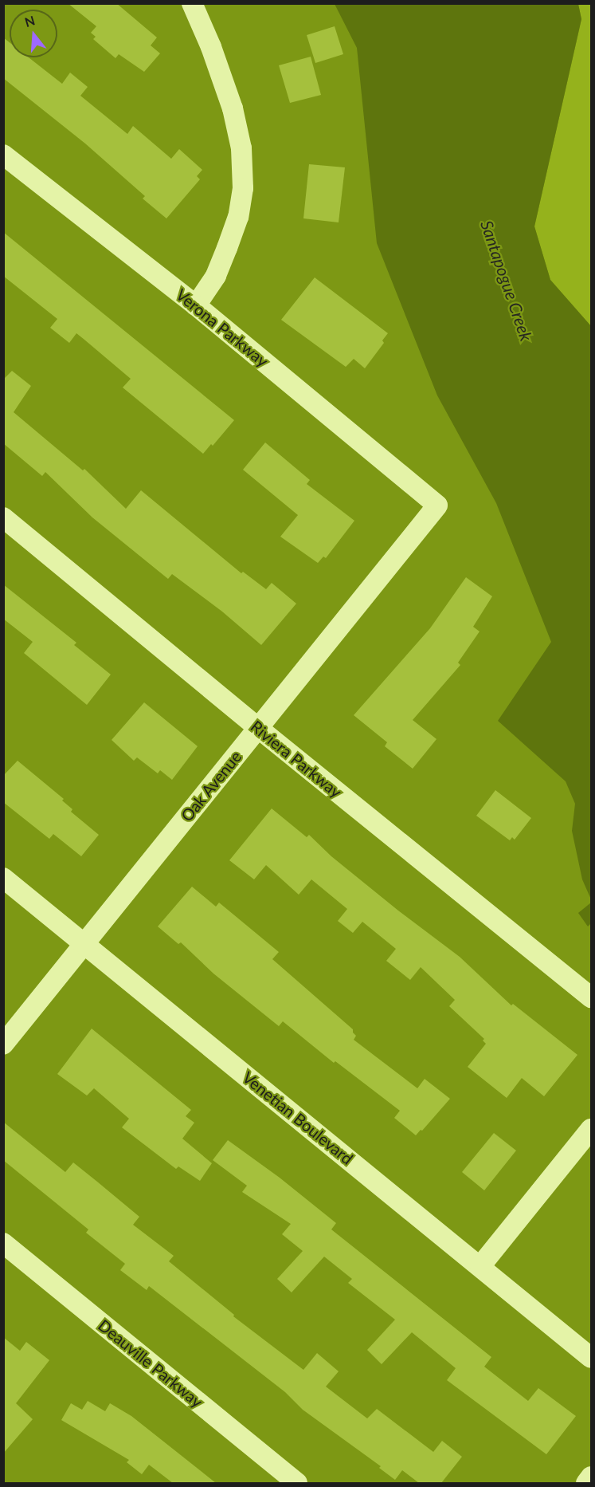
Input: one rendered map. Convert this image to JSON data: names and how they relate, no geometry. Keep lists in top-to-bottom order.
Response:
{
  "streets": {
    "street": [
      "Verona Parkway",
      "Riviera Parkway",
      "Oak Avenue",
      "Venetian Boulevard",
      "Deauville Parkway"
    ]
  },
  "crossings": [
    ["Verona Parkway", "Oak Avenue"],
    ["Riviera Parkway", "Oak Avenue"],
    ["Oak Avenue", "Venetian Boulevard"]
  ],
  "water": ["Santapogue Creek"],
  "north": "top"
}
